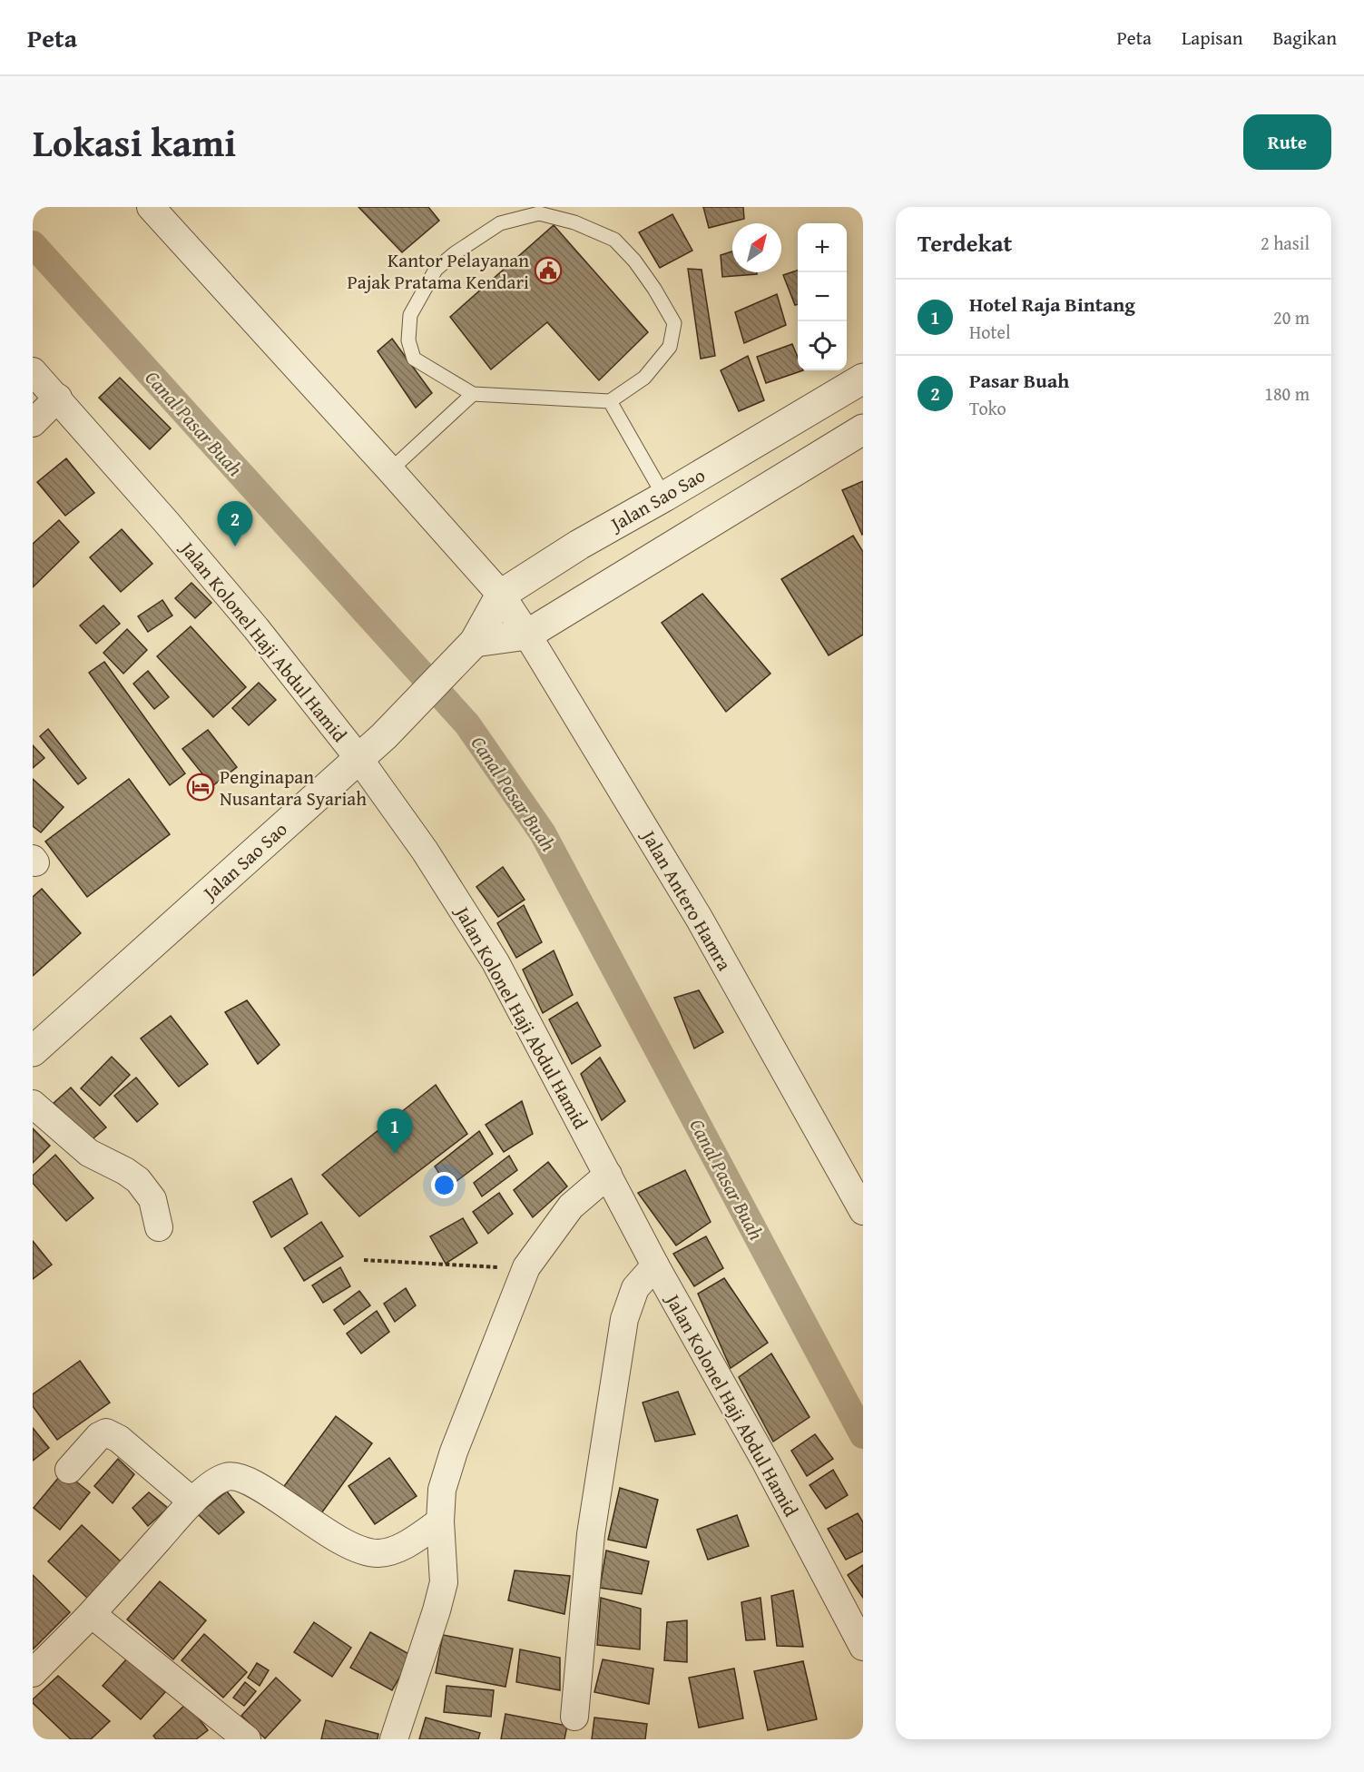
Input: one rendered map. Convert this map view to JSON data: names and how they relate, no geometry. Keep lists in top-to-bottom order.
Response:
{
  "streets": {
    "street": ["Jalan Sao Sao", "Jalan Kolonel Haji Abdul Hamid", "Jalan Antero Hamra"]
  },
  "crossings": [
    ["Jalan Sao Sao", "Jalan Kolonel Haji Abdul Hamid"],
    ["Jalan Sao Sao", "Jalan Antero Hamra"]
  ],
  "water": ["Canal Pasar Buah"],
  "places": {
    "public building": ["Kantor Pelayanan Pajak Pratama Kendari"],
    "hotel": ["Penginapan Nusantara Syariah"]
  },
  "north": "top right",
  "page": {
    "header": "Peta",
    "nav": ["Peta", "Lapisan", "Bagikan"],
    "title": "Lokasi kami",
    "buttons": "Rute",
    "heading": ["Terdekat", "2 hasil"],
    "map_buttons": ["+", "−"],
    "list": [
      {
        "mark": "1",
        "name": "Hotel Raja Bintang",
        "note": "Hotel",
        "value": "20 m"
      },
      {
        "mark": "2",
        "name": "Pasar Buah",
        "note": "Toko",
        "value": "180 m"
      }
    ],
    "pins": ["2", "1"]
  }
}
